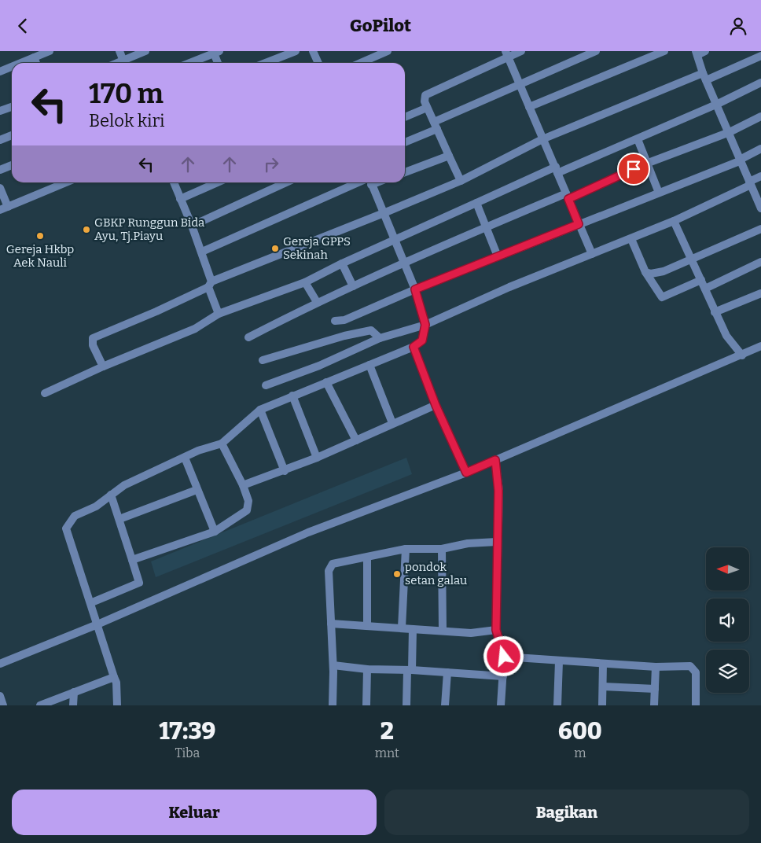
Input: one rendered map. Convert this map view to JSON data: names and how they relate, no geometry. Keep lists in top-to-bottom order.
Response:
{
  "places": [
    "GBKP Runggun Bida Ayu, Tj.Piayu",
    "Gereja Hkbp Aek Nauli",
    "Gereja GPPS Sekinah",
    "pondok setan galau"
  ],
  "north": "left",
  "page": {
    "header": "GoPilot",
    "turn": ["170 m", "Belok kiri"],
    "eta": [
      "17:39",
      "Tiba",
      "2",
      "mnt",
      "600",
      "m"
    ],
    "buttons": ["Keluar", "Bagikan"]
  }
}
